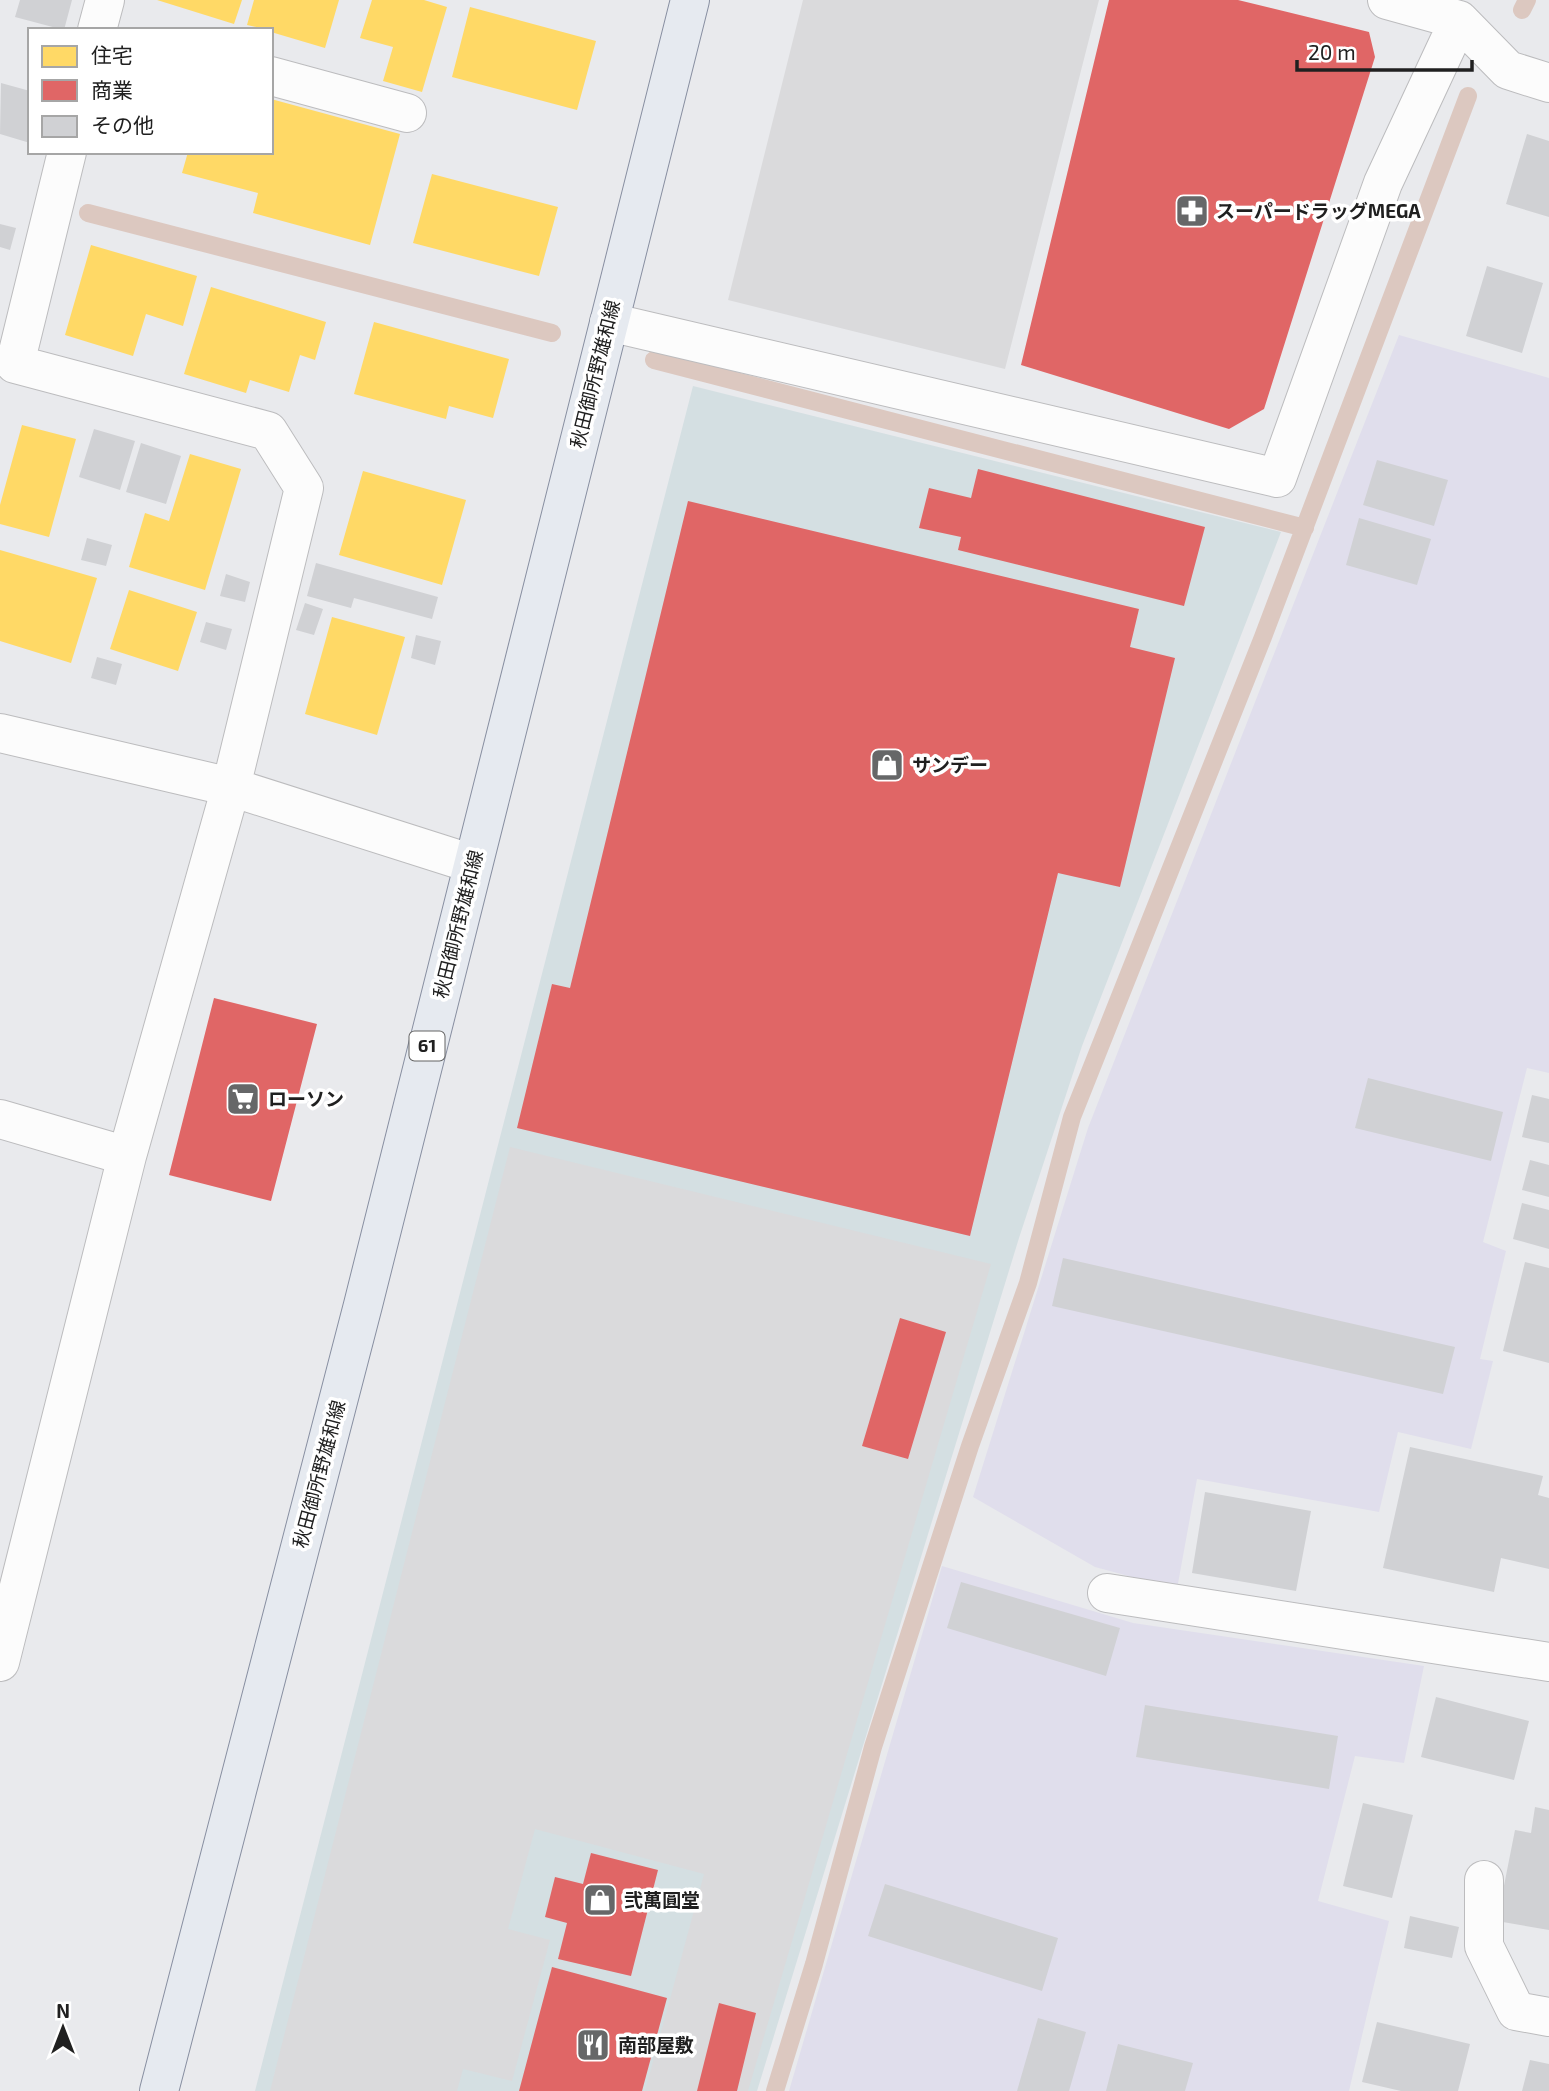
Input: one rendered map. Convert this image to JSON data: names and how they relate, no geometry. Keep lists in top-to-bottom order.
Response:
{
  "streets": {
    "main road": ["秋田御所野雄和線", "61"]
  },
  "places": {
    "pharmacy": ["スーパードラッグMEGA"],
    "shop": ["サンデー", "弐萬圓堂"],
    "supermarket": ["ローソン"],
    "restaurant": ["南部屋敷"]
  },
  "legend": ["住宅", "商業", "その他"],
  "scale_bar": "20 m",
  "north": "top"
}
